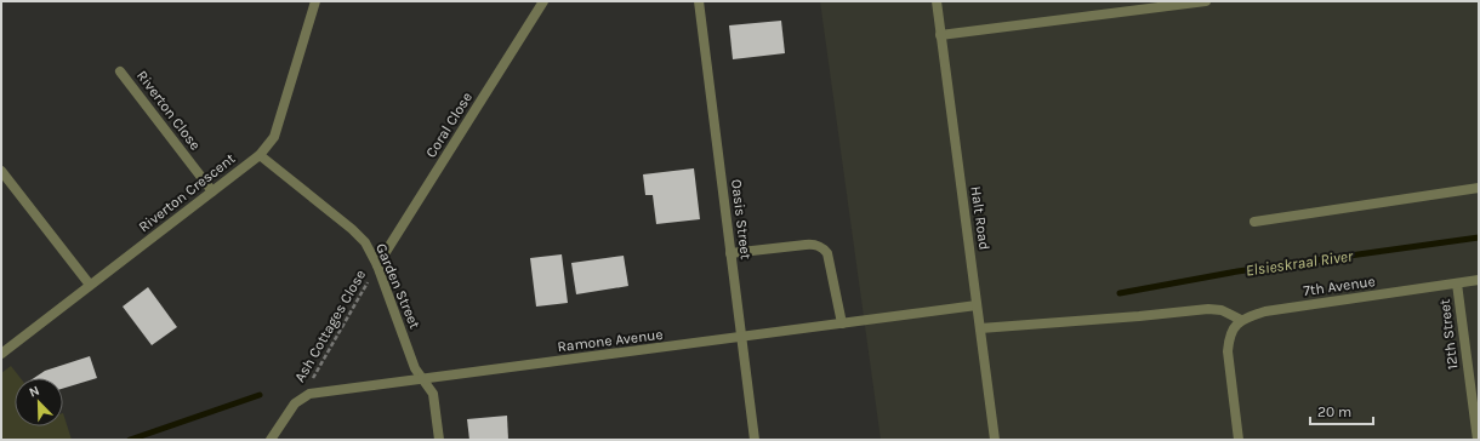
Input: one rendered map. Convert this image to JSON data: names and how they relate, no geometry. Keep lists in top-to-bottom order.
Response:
{
  "streets": {
    "street": [
      "Riverton Close",
      "Coral Close",
      "Riverton Crescent",
      "Halt Road",
      "Oasis Street",
      "Garden Street",
      "7th Avenue",
      "12th Street",
      "Ramone Avenue"
    ],
    "path": ["Ash Cottages Close"]
  },
  "crossings": [
    ["Riverton Close", "Riverton Crescent"],
    ["Coral Close", "Garden Street"],
    ["Coral Close", "Ash Cottages Close"],
    ["Riverton Crescent", "Garden Street"],
    ["Halt Road", "Ramone Avenue"],
    ["Oasis Street", "Ramone Avenue"],
    ["Garden Street", "Ash Cottages Close"],
    ["Garden Street", "Ramone Avenue"],
    ["7th Avenue", "12th Street"],
    ["Ash Cottages Close", "Ramone Avenue"]
  ],
  "water": ["Elsieskraal River"],
  "scale_bar": "20 m",
  "north": "top left"
}
